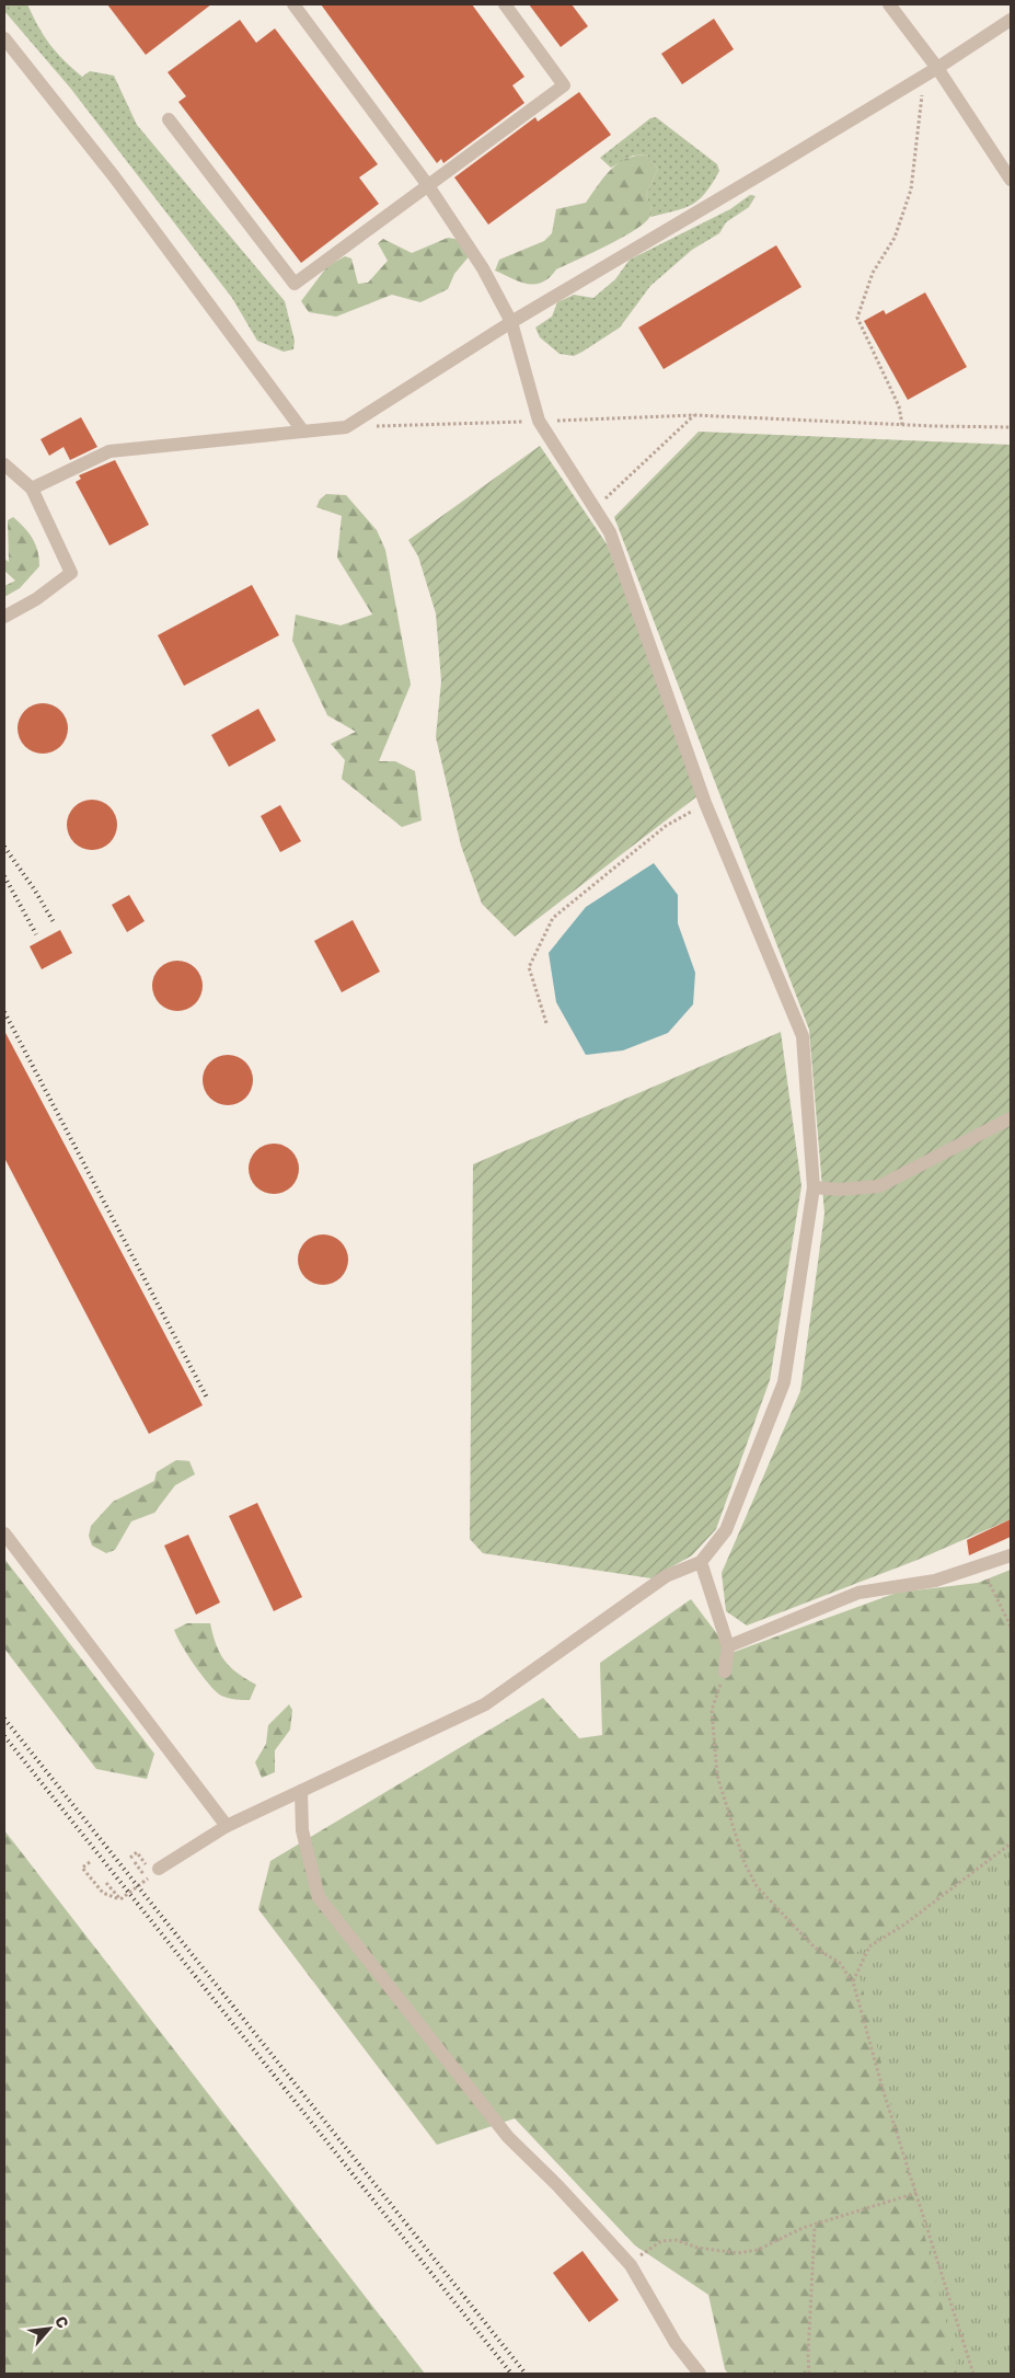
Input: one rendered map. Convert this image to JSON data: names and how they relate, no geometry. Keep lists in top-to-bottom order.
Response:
{
  "north": "top right"
}
